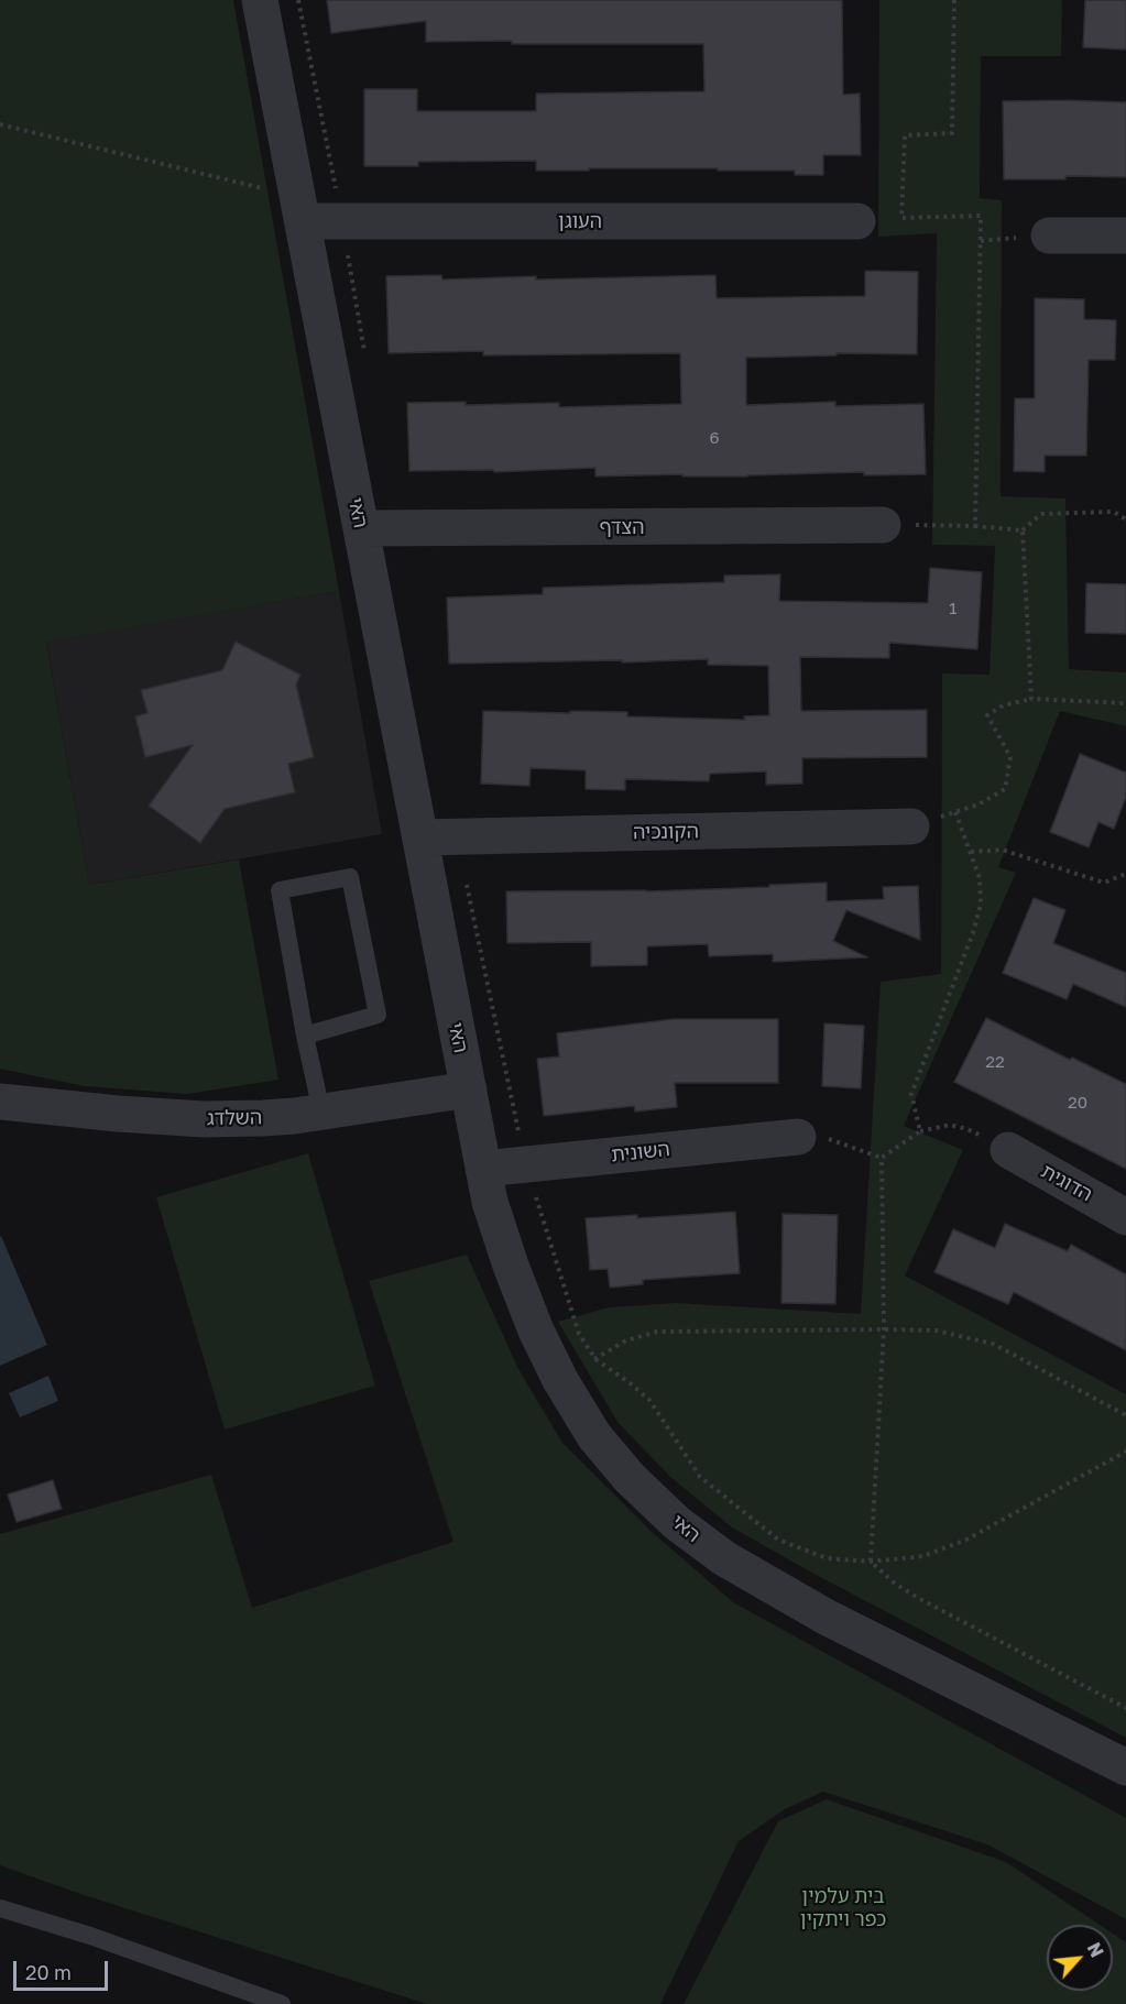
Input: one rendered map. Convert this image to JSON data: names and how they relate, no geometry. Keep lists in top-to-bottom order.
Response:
{
  "streets": {
    "street": [
      "העוגן",
      "האי",
      "הצדף",
      "הקונכיה",
      "השלדג",
      "השונית",
      "הדוגית"
    ]
  },
  "crossings": [
    ["העוגן", "האי"],
    ["האי", "הצדף"],
    ["האי", "הקונכיה"],
    ["האי", "השלדג"],
    ["האי", "השונית"]
  ],
  "parks": ["בית עלמין כפר ויתקין"],
  "house_numbers": [
    "6",
    "1",
    "22",
    "20"
  ],
  "scale_bar": "20 m",
  "north": "top right"
}
